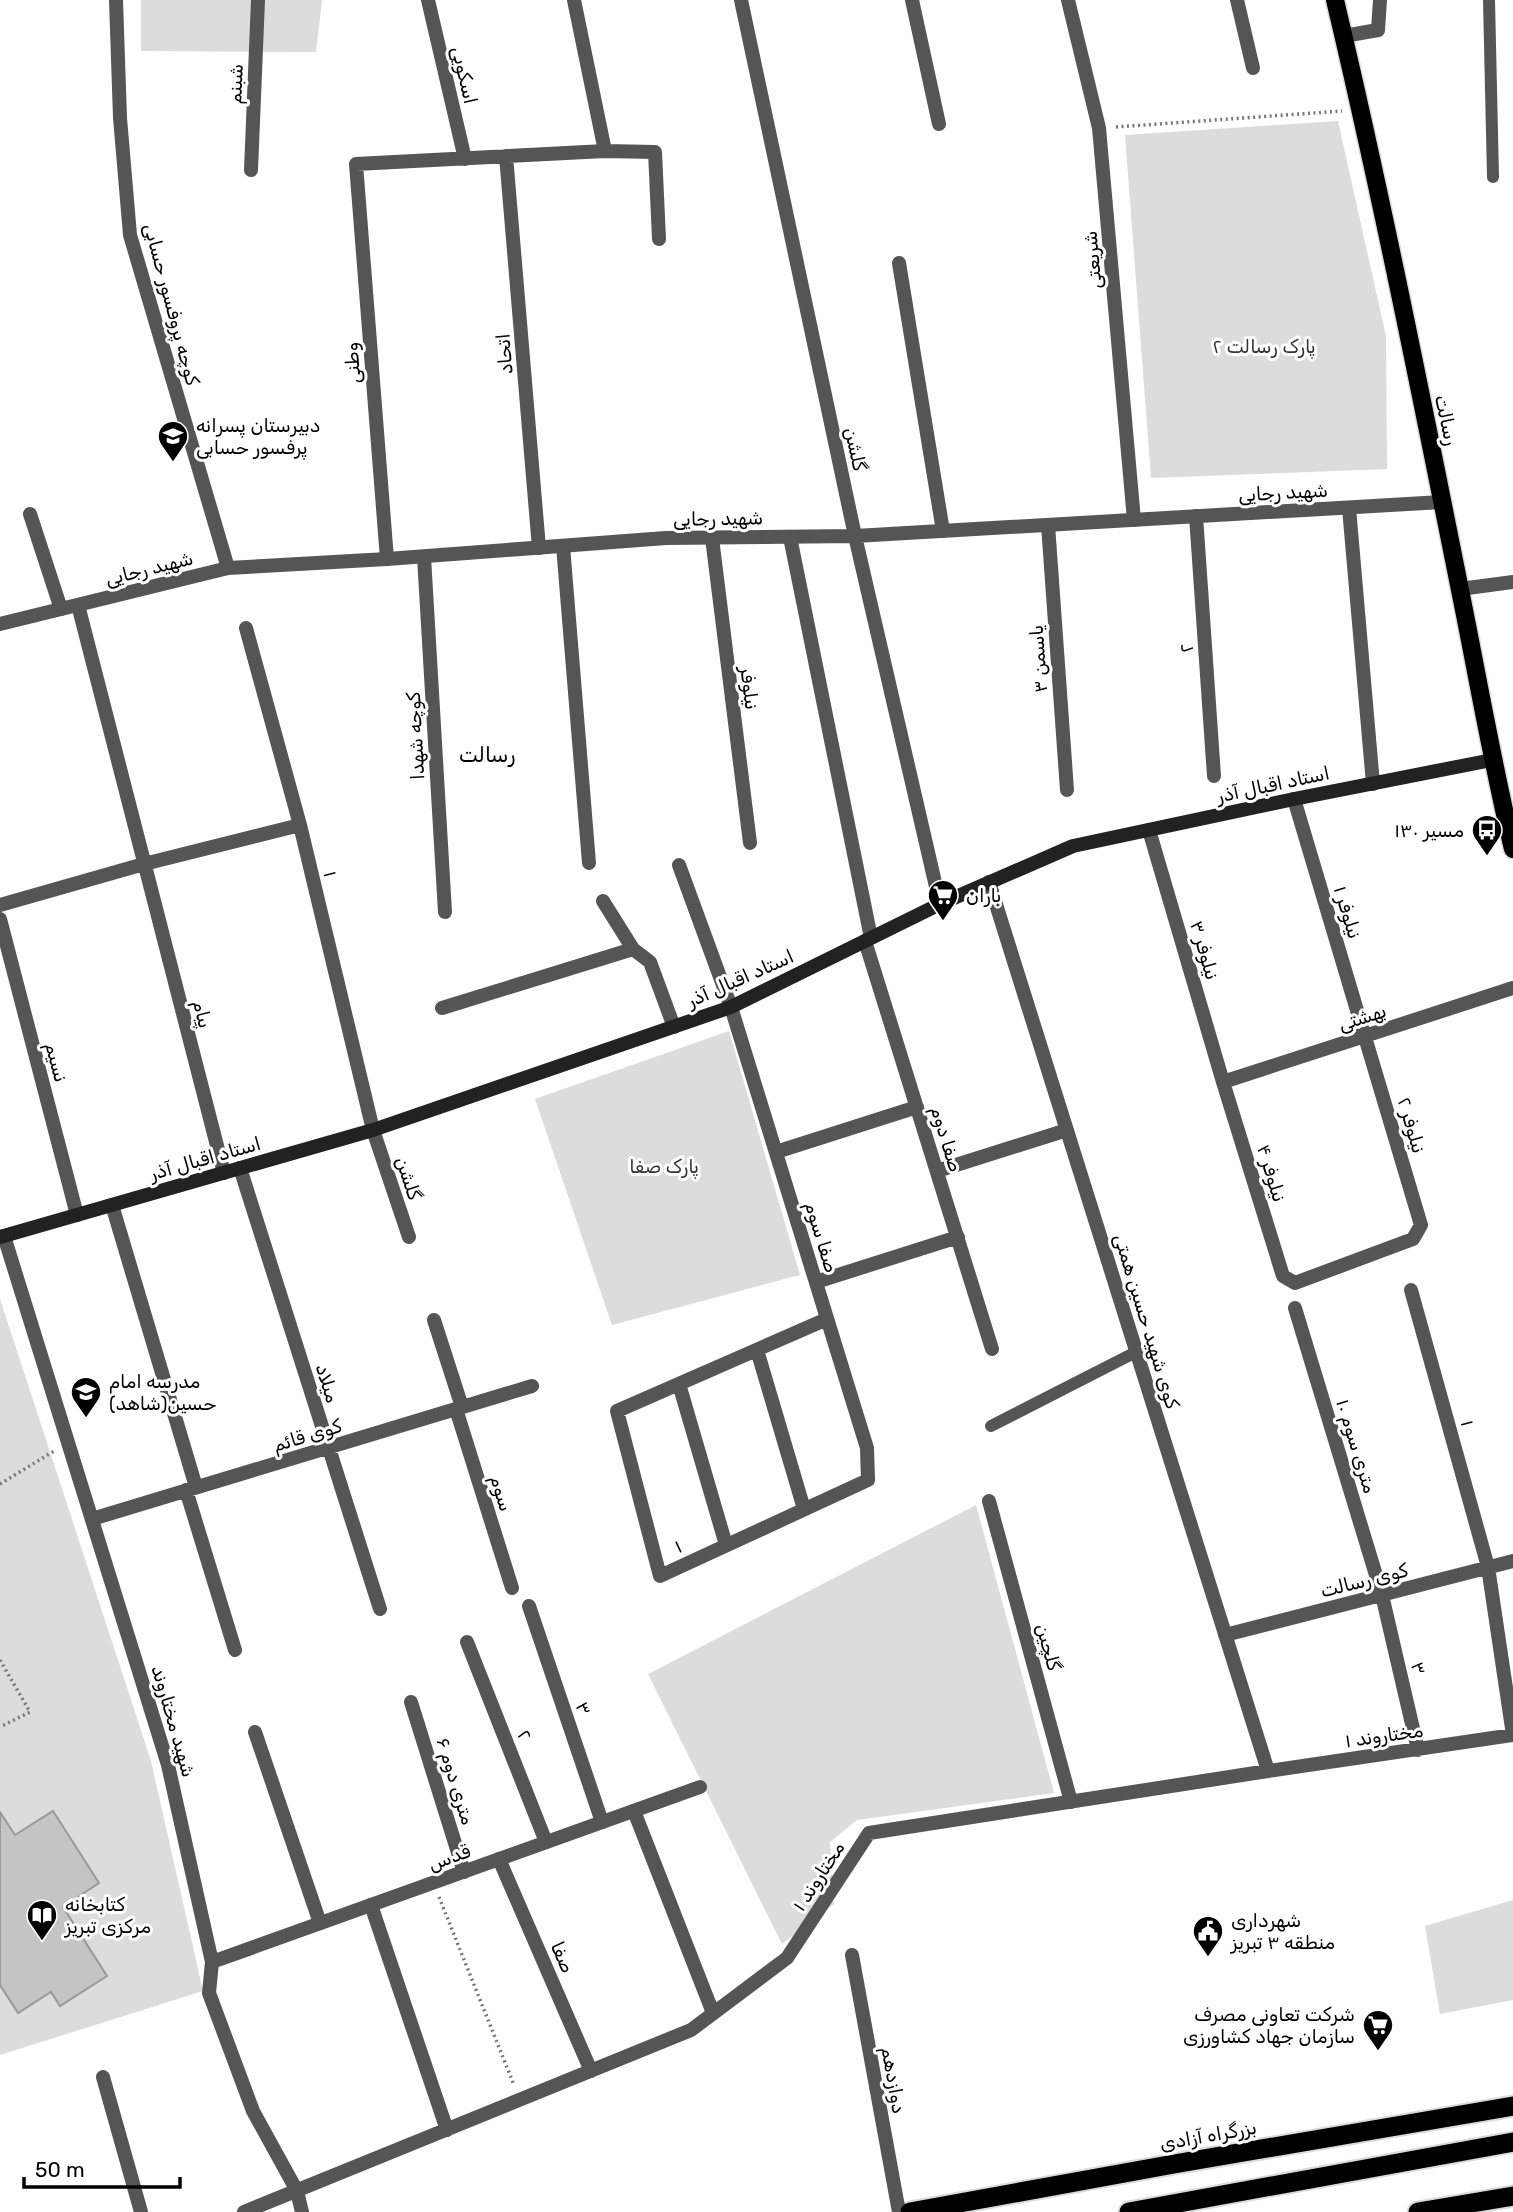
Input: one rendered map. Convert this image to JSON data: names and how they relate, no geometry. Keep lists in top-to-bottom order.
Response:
{
  "streets": {
    "highway": ["بزرگراه آزادی"],
    "main road": ["رسالت", "استاد اقبال آذر"],
    "street": [
      "اسکویی",
      "شبنم",
      "شریعتی",
      "کوچه پروفسور حسابی",
      "اتحاد",
      "وطنی",
      "گلشن",
      "شهید رجایی",
      "۲",
      "یاسمن ۳",
      "نیلوفر",
      "کوچه شهدا",
      "۱",
      "نیلوفر ۱",
      "نیلوفر ۳",
      "پیام",
      "بهشتی",
      "نسیم",
      "نیلوفر ۲",
      "صفا دوم",
      "نیلوفر ۴",
      "صفا سوم",
      "کوی شهید حسین همتی",
      "میلاد",
      "کوی قائم",
      "۱۰ متری سوم",
      "سوم",
      "کوی رسالت",
      "گلچین",
      "۳",
      "شهید مختاروند",
      "مختاروند ۱",
      "۶ متری دوم",
      "قدس",
      "صفا",
      "دوازدهم"
    ]
  },
  "crossings": [
    ["اسکویی", "وطنی"],
    ["شریعتی", "شهید رجایی"],
    ["کوچه پروفسور حسابی", "شهید رجایی"],
    ["اتحاد", "شهید رجایی"],
    ["وطنی", "شهید رجایی"],
    ["رسالت", "شهید رجایی"],
    ["رسالت", "استاد اقبال آذر"],
    ["گلشن", "شهید رجایی"],
    ["گلشن", "استاد اقبال آذر"],
    ["گلشن", "۱"],
    ["شهید رجایی", "۲"],
    ["شهید رجایی", "یاسمن ۳"],
    ["شهید رجایی", "نیلوفر"],
    ["شهید رجایی", "کوچه شهدا"],
    ["شهید رجایی", "پیام"],
    ["شهید رجایی", "صفا دوم"],
    ["۲", "قدس"],
    ["استاد اقبال آذر", "۱"],
    ["استاد اقبال آذر", "نیلوفر ۱"],
    ["استاد اقبال آذر", "نیلوفر ۳"],
    ["استاد اقبال آذر", "پیام"],
    ["استاد اقبال آذر", "نسیم"],
    ["استاد اقبال آذر", "صفا دوم"],
    ["استاد اقبال آذر", "صفا سوم"],
    ["استاد اقبال آذر", "کوی شهید حسین همتی"],
    ["استاد اقبال آذر", "میلاد"],
    ["استاد اقبال آذر", "شهید مختاروند"],
    ["۱", "صفا سوم"],
    ["۱", "کوی رسالت"],
    ["نیلوفر ۱", "بهشتی"],
    ["نیلوفر ۱", "نیلوفر ۲"],
    ["نیلوفر ۳", "بهشتی"],
    ["نیلوفر ۳", "نیلوفر ۴"],
    ["بهشتی", "نیلوفر ۲"],
    ["بهشتی", "نیلوفر ۴"],
    ["نیلوفر ۲", "نیلوفر ۴"],
    ["کوی شهید حسین همتی", "کوی رسالت"],
    ["کوی شهید حسین همتی", "مختاروند ۱"],
    ["میلاد", "کوی قائم"],
    ["کوی قائم", "سوم"],
    ["کوی قائم", "شهید مختاروند"],
    ["۱۰ متری سوم", "کوی رسالت"],
    ["۱۰ متری سوم", "۳"],
    ["کوی رسالت", "۳"],
    ["گلچین", "مختاروند ۱"],
    ["۳", "مختاروند ۱"],
    ["۳", "قدس"],
    ["شهید مختاروند", "مختاروند ۱"],
    ["شهید مختاروند", "قدس"],
    ["مختاروند ۱", "صفا"],
    ["۶ متری دوم", "قدس"],
    ["قدس", "صفا"]
  ],
  "districts": ["رسالت"],
  "parks": ["پارک رسالت ۲", "پارک صفا"],
  "places": {
    "school or university": ["دبیرستان پسرانه پرفسور حسابی", "مدرسه امام حسین(شاهد)"],
    "bus stop": ["مسیر ۱۳۰"],
    "supermarket": ["باران", "شرکت تعاونی مصرف سازمان جهاد کشاورزی"],
    "library": ["کتابخانه مرکزى تبریز"],
    "public building": ["شهرداری منطقه ۳ تبریز"]
  },
  "scale_bar": "50 m"
}
